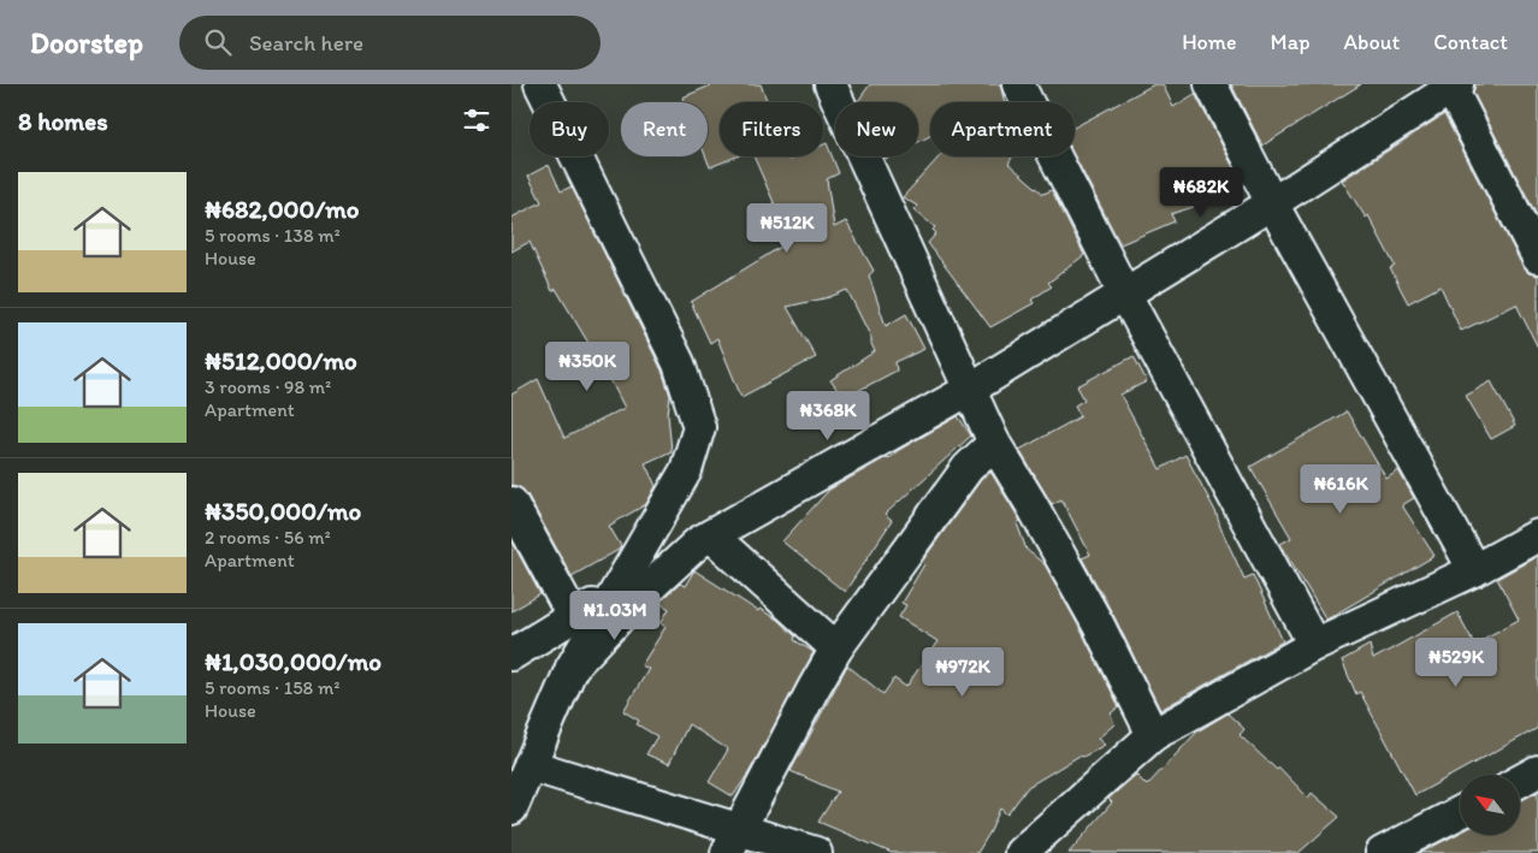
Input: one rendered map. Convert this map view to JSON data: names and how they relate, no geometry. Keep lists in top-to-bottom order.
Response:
{
  "north": "top left",
  "page": {
    "header": "Doorstep",
    "search": "Search here",
    "nav": [
      "Home",
      "Map",
      "About",
      "Contact"
    ],
    "heading": "8 homes",
    "chip": [
      "Buy",
      "Rent",
      "Filters",
      "New",
      "Apartment"
    ],
    "list": [
      {
        "name": "₦682,000/mo",
        "note": "5 rooms · 138 m² · House"
      },
      {
        "name": "₦512,000/mo",
        "note": "3 rooms · 98 m² · Apartment"
      },
      {
        "name": "₦350,000/mo",
        "note": "2 rooms · 56 m² · Apartment"
      },
      {
        "name": "₦1,030,000/mo",
        "note": "5 rooms · 158 m² · House"
      }
    ],
    "price": [
      "₦682K",
      "₦512K",
      "₦350K",
      "₦368K",
      "₦616K",
      "₦1.03M",
      "₦529K",
      "₦972K"
    ]
  }
}
